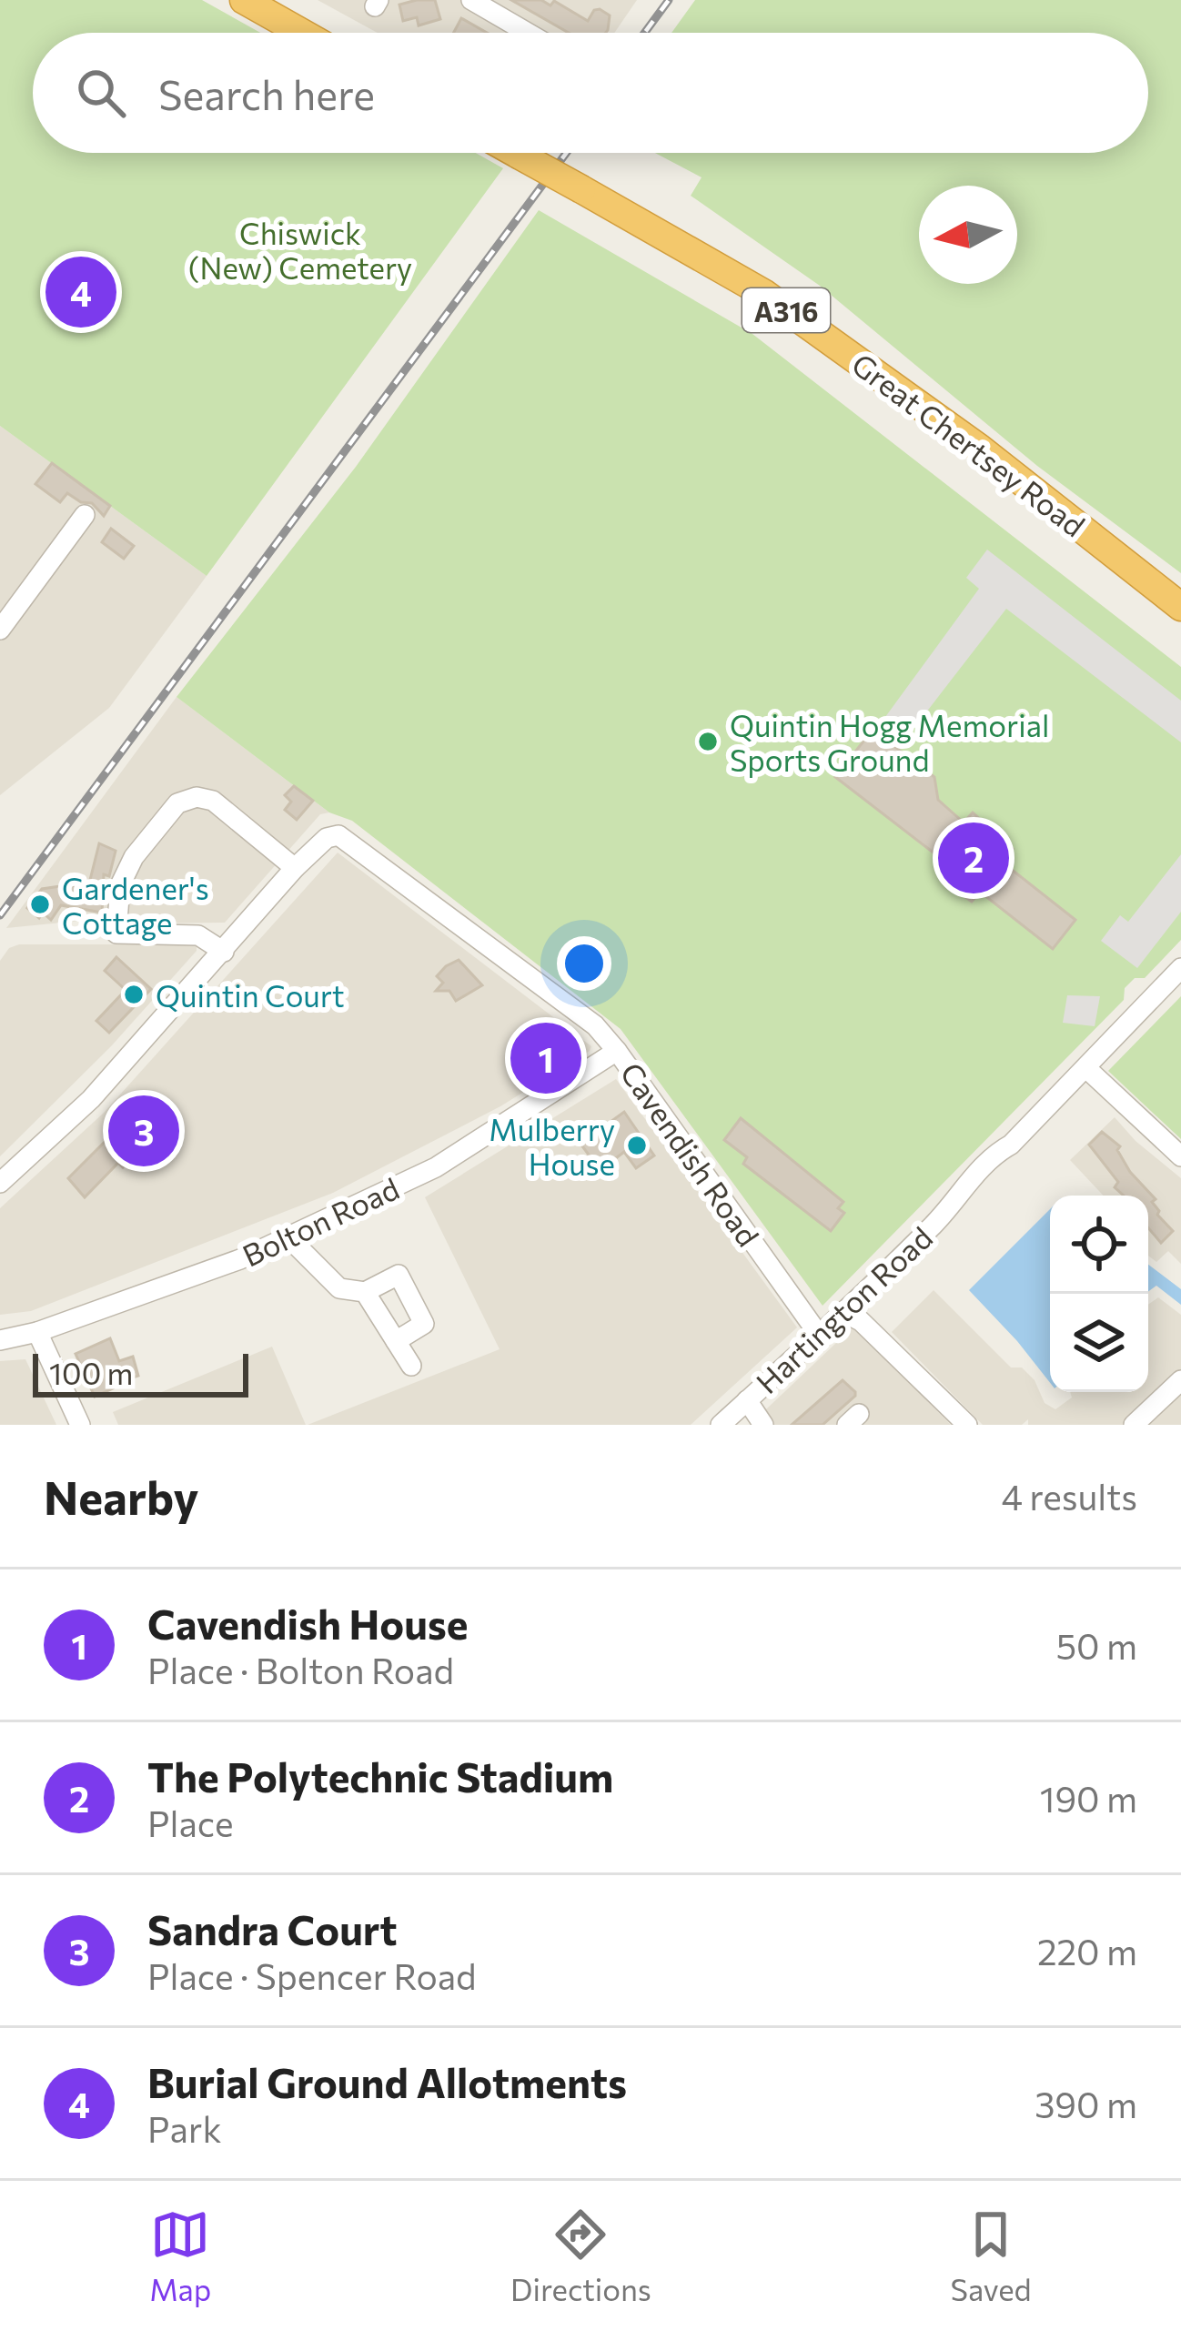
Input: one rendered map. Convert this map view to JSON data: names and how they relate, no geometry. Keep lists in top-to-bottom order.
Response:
{
  "streets": {
    "highway": ["A316", "Great Chertsey Road"],
    "street": ["Cavendish Road", "Bolton Road", "Hartington Road"]
  },
  "crossings": [
    ["Cavendish Road", "Bolton Road"],
    ["Cavendish Road", "Hartington Road"]
  ],
  "parks": ["Chiswick (New) Cemetery"],
  "places": [
    "Quintin Hogg Memorial Sports Ground",
    "Gardener's Cottage",
    "Quintin Court",
    "Mulberry House"
  ],
  "scale_bar": "100 m",
  "north": "left",
  "page": {
    "search": "Search here",
    "pins": [
      "4",
      "2",
      "1",
      "3"
    ],
    "scale": "100 m",
    "heading": ["Nearby", "4 results"],
    "list": [
      {
        "mark": "1",
        "name": "Cavendish House",
        "note": "Place · Bolton Road",
        "value": "50 m"
      },
      {
        "mark": "2",
        "name": "The Polytechnic Stadium",
        "note": "Place",
        "value": "190 m"
      },
      {
        "mark": "3",
        "name": "Sandra Court",
        "note": "Place · Spencer Road",
        "value": "220 m"
      },
      {
        "mark": "4",
        "name": "Burial Ground Allotments",
        "note": "Park",
        "value": "390 m"
      }
    ],
    "nav": ["Map", "Directions", "Saved"]
  }
}
